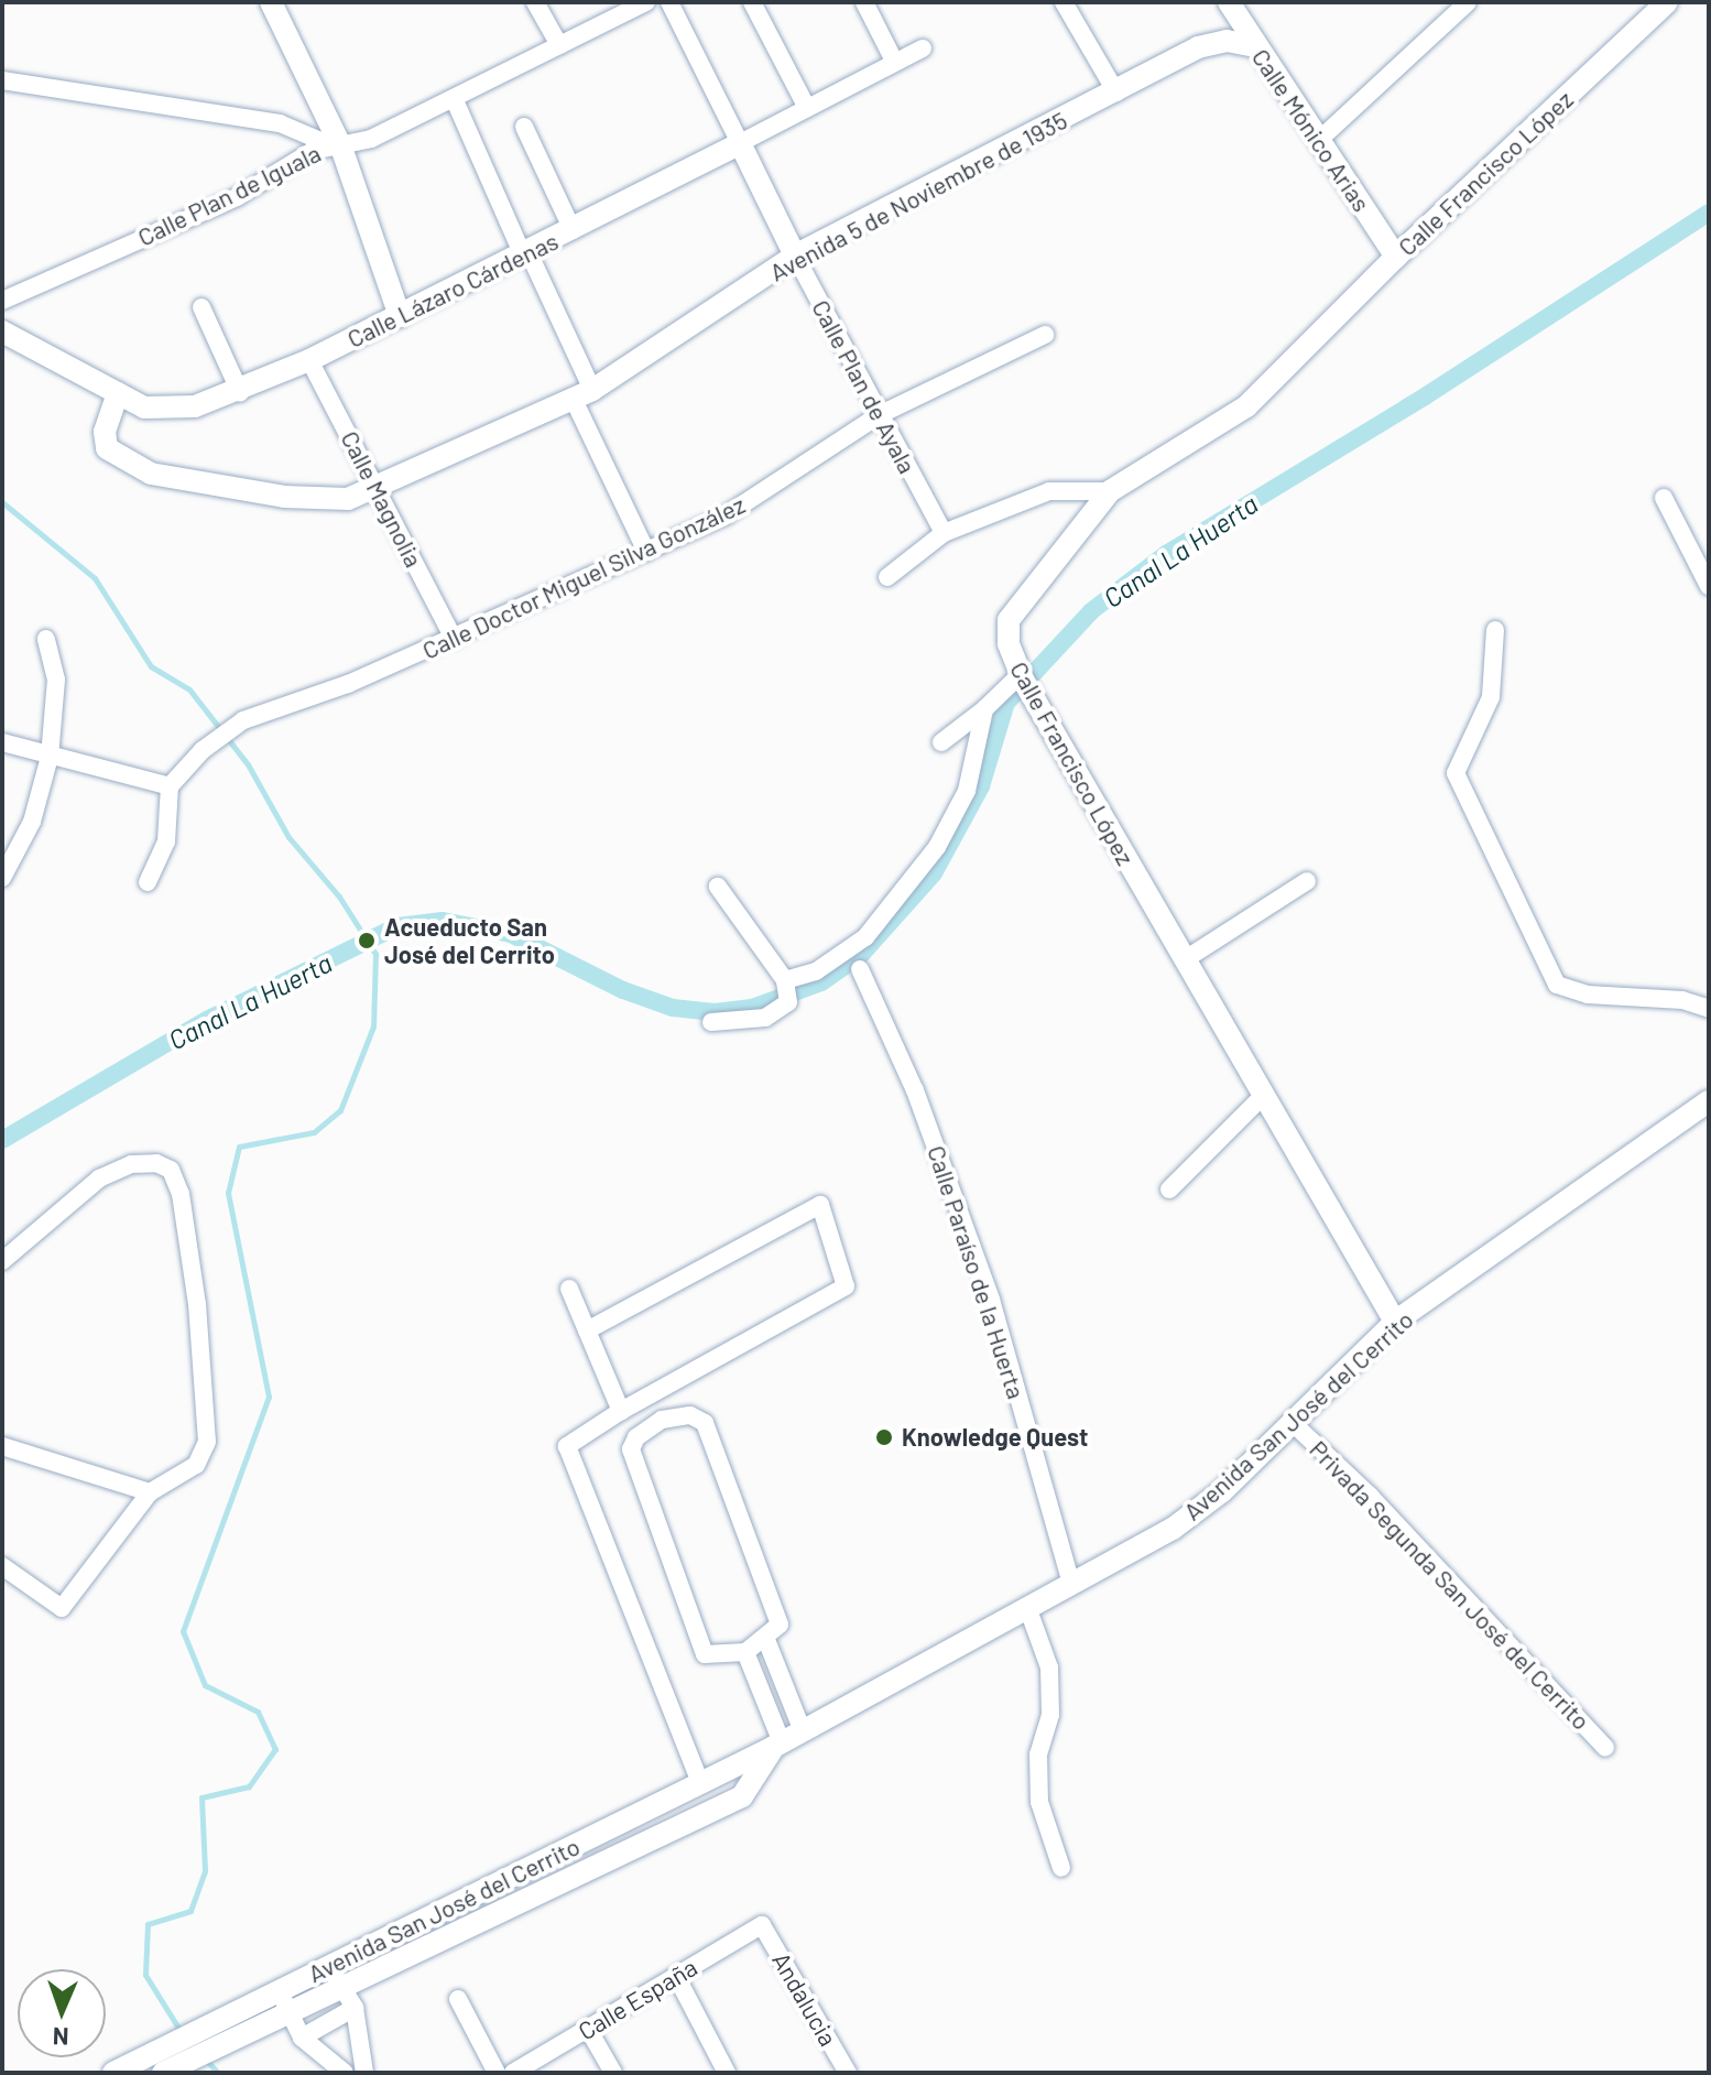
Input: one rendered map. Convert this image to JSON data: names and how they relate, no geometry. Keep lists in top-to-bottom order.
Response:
{
  "streets": {
    "street": [
      "Calle Mónico Arias",
      "Calle Francisco López",
      "Calle Plan de Iguala",
      "Avenida 5 de Noviembre de 1935",
      "Calle Lázaro Cárdenas",
      "Calle Plan de Ayala",
      "Calle Magnolia",
      "Calle Doctor Miguel Silva González",
      "Calle Paraíso de la Huerta",
      "Avenida San José del Cerrito",
      "Privada Segunda San José del Cerrito",
      "Calle España",
      "Andalucia"
    ]
  },
  "crossings": [
    ["Calle Mónico Arias", "Calle Francisco López"],
    ["Calle Mónico Arias", "Avenida 5 de Noviembre de 1935"],
    ["Calle Francisco López", "Avenida San José del Cerrito"],
    ["Avenida 5 de Noviembre de 1935", "Calle Lázaro Cárdenas"],
    ["Avenida 5 de Noviembre de 1935", "Calle Plan de Ayala"],
    ["Avenida 5 de Noviembre de 1935", "Calle Magnolia"],
    ["Calle Lázaro Cárdenas", "Calle Plan de Ayala"],
    ["Calle Lázaro Cárdenas", "Calle Magnolia"],
    ["Calle Plan de Ayala", "Calle Doctor Miguel Silva González"],
    ["Calle Magnolia", "Calle Doctor Miguel Silva González"],
    ["Calle Paraíso de la Huerta", "Avenida San José del Cerrito"],
    ["Avenida San José del Cerrito", "Privada Segunda San José del Cerrito"],
    ["Calle España", "Andalucia"]
  ],
  "water": ["Canal La Huerta"],
  "places": ["Acueducto San José del Cerrito", "Knowledge Quest"],
  "north": "bottom"
}
